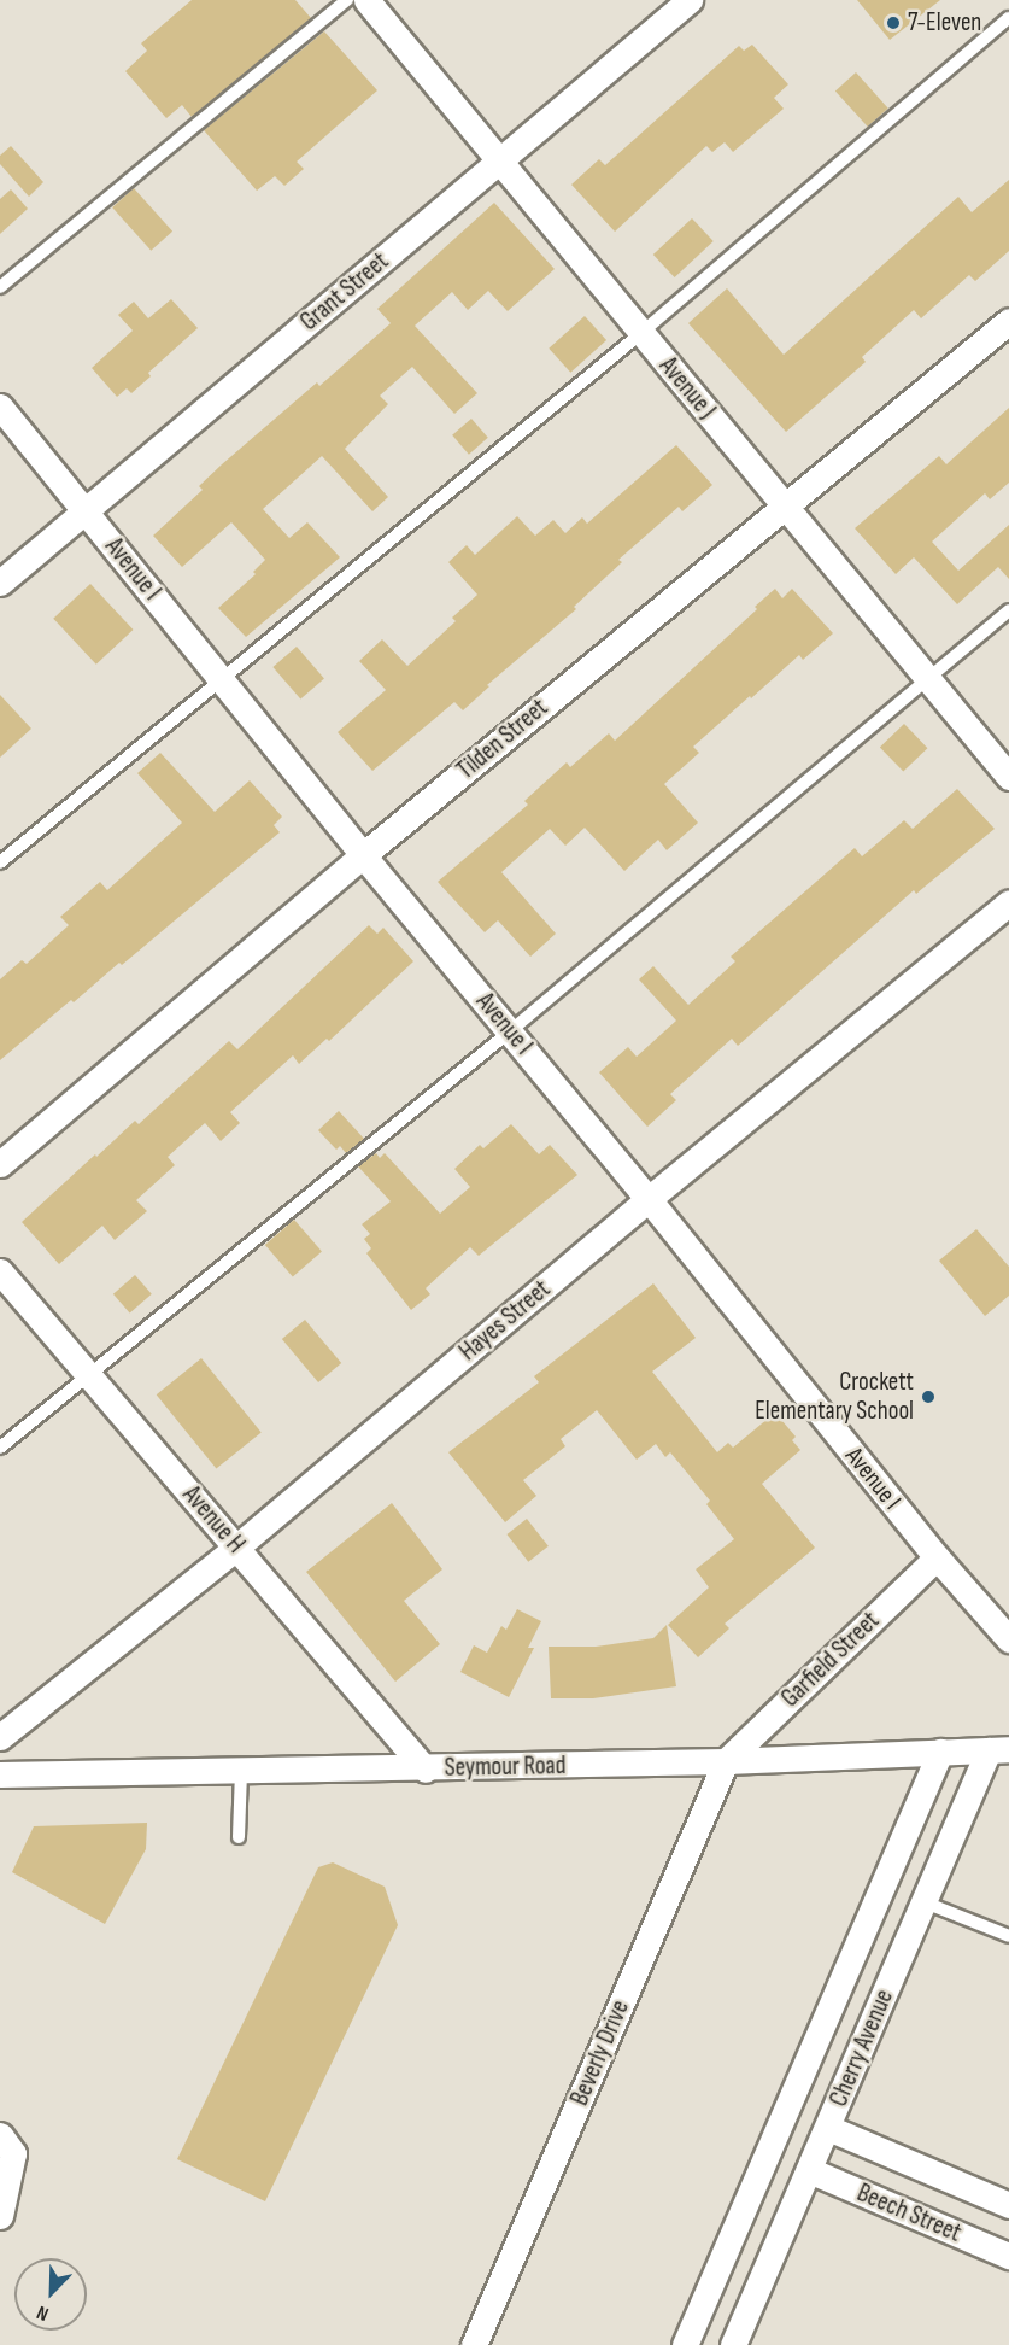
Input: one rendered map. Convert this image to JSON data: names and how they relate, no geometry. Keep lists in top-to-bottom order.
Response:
{
  "streets": {
    "street": [
      "Grant Street",
      "Avenue J",
      "Avenue I",
      "Tilden Street",
      "Hayes Street",
      "Avenue H",
      "Garfield Street",
      "Seymour Road",
      "Cherry Avenue",
      "Beverly Drive",
      "Beech Street"
    ]
  },
  "crossings": [
    ["Grant Street", "Avenue J"],
    ["Grant Street", "Avenue I"],
    ["Avenue J", "Tilden Street"],
    ["Avenue I", "Tilden Street"],
    ["Avenue I", "Hayes Street"],
    ["Avenue I", "Garfield Street"],
    ["Hayes Street", "Avenue H"],
    ["Avenue H", "Seymour Road"],
    ["Garfield Street", "Seymour Road"],
    ["Garfield Street", "Beverly Drive"],
    ["Seymour Road", "Cherry Avenue"],
    ["Seymour Road", "Beverly Drive"],
    ["Cherry Avenue", "Beech Street"]
  ],
  "places": ["7-Eleven", "Crockett Elementary School"],
  "north": "bottom left"
}
